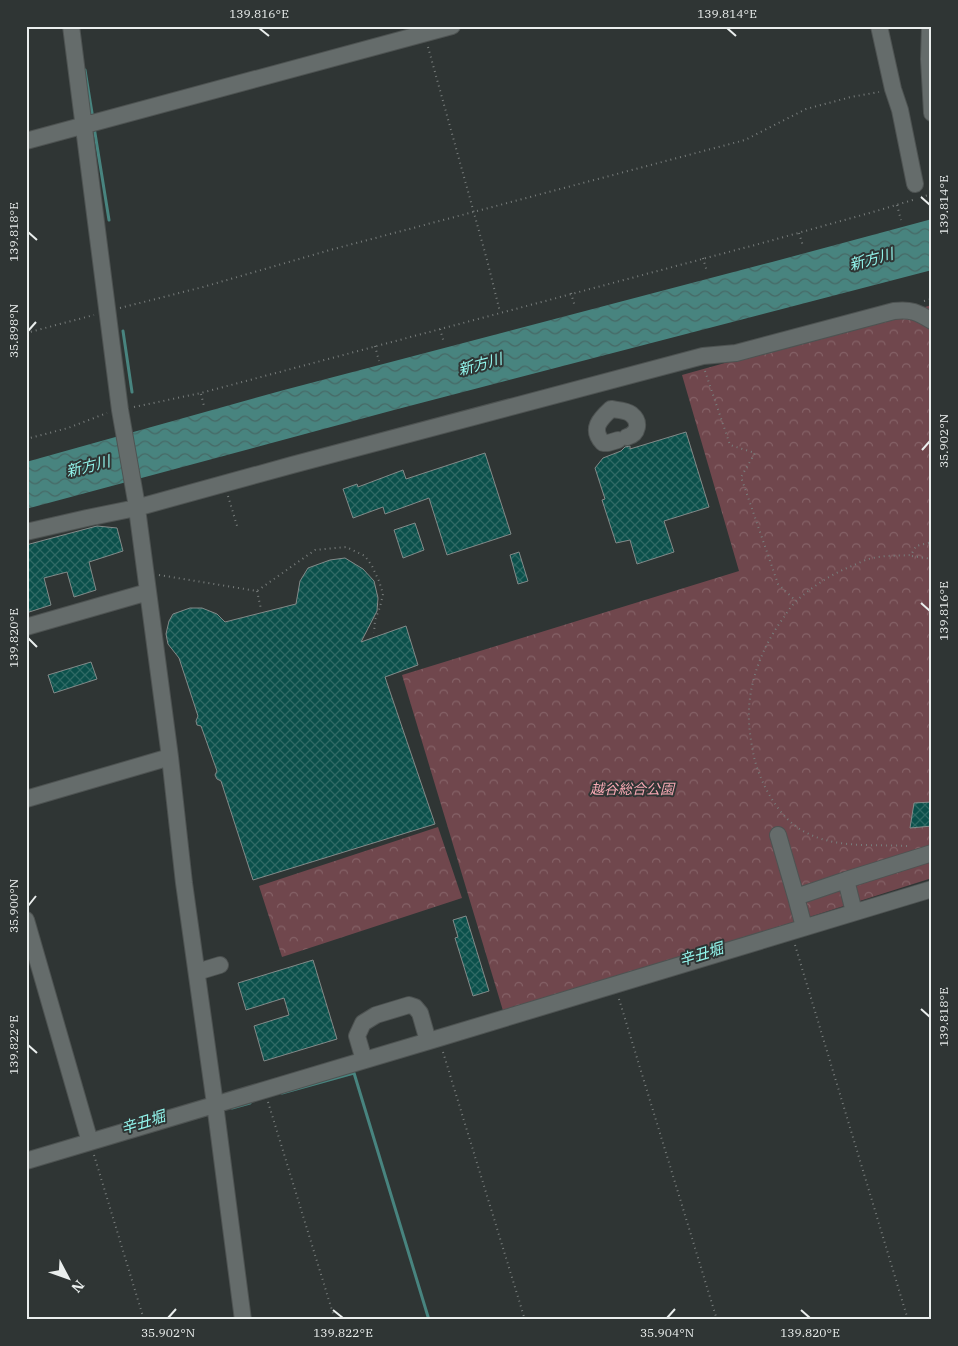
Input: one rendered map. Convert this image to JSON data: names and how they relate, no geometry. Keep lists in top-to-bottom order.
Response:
{
  "water": ["新方川", "辛丑堀"],
  "parks": ["越谷総合公園"],
  "north": "bottom right",
  "coordinates": [
    "139.816°E",
    "139.814°E",
    "139.818°E",
    "35.898°N",
    "35.902°N",
    "139.820°E",
    "35.900°N",
    "139.822°E",
    "35.904°N"
  ]
}
